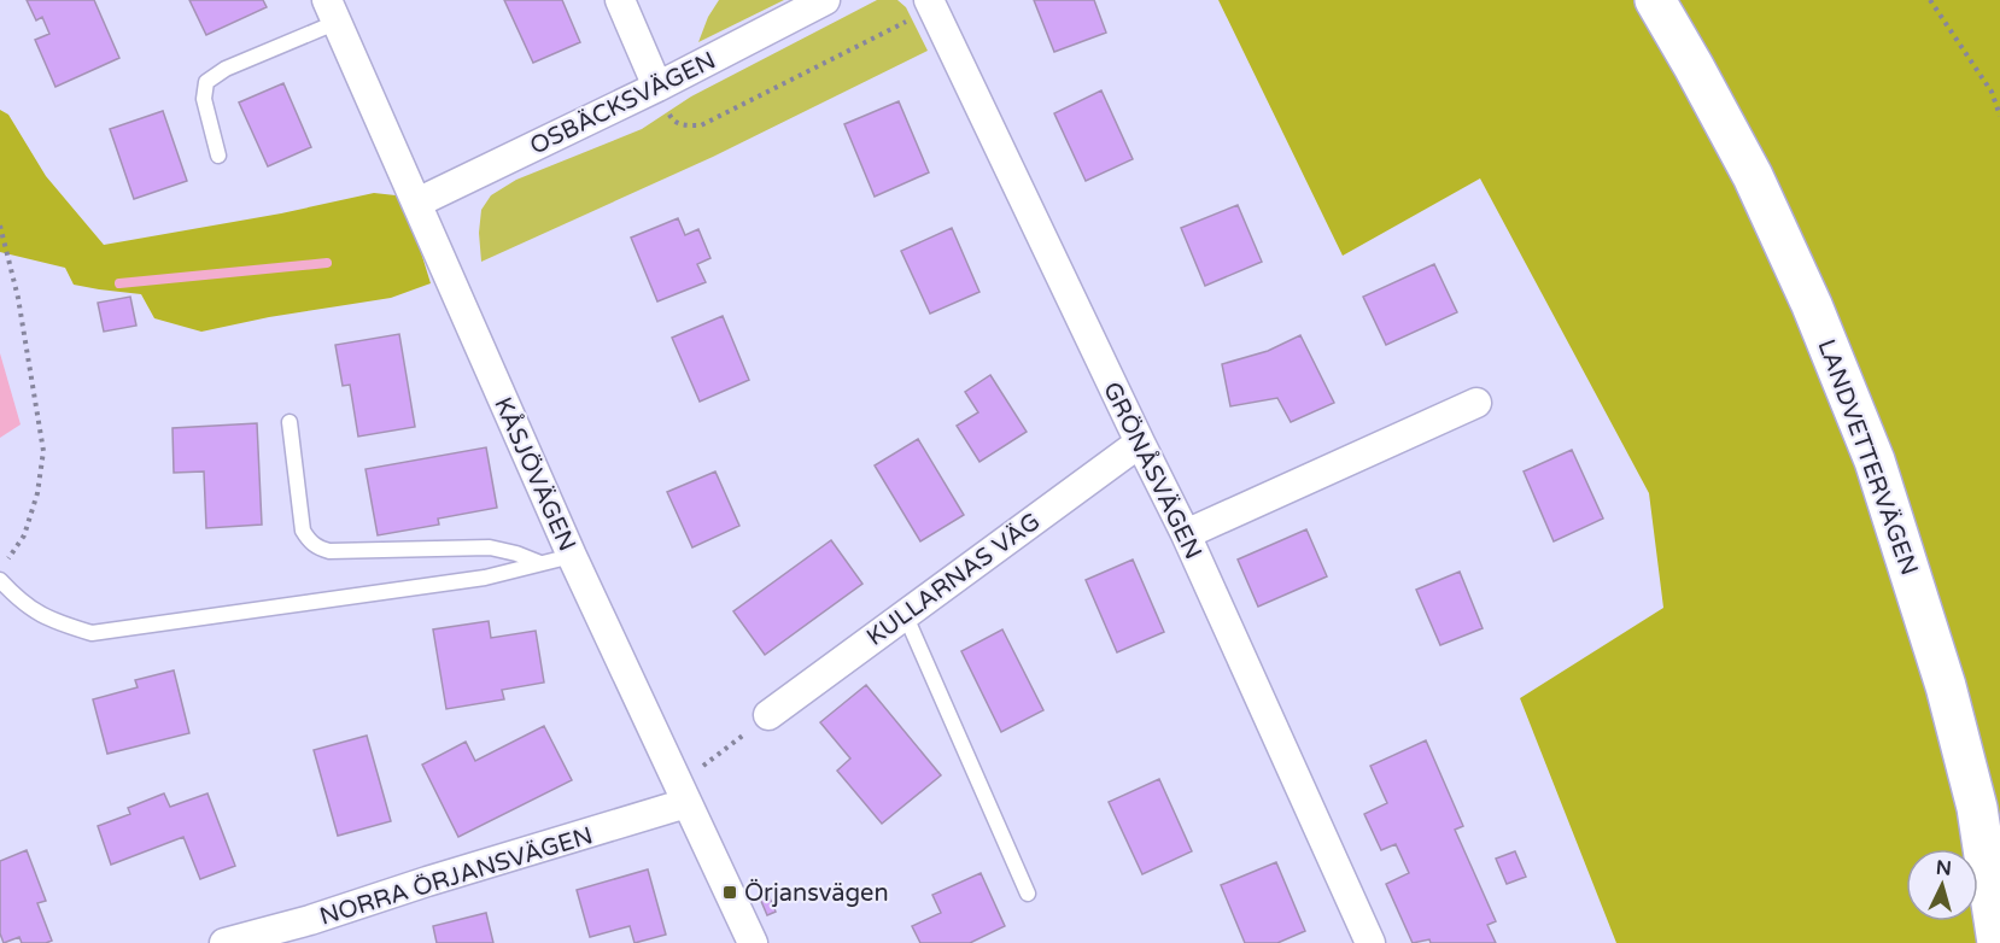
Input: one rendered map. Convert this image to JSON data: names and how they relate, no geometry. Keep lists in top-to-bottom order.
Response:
{
  "streets": {
    "street": [
      "OSBÄCKSVÄGEN",
      "LANDVETTERVÄGEN",
      "GRÖNÅSVÄGEN",
      "KÅSJÖVÄGEN",
      "KULLARNAS VÄG",
      "NORRA ÖRJANSVÄGEN"
    ]
  },
  "crossings": [
    ["OSBÄCKSVÄGEN", "KÅSJÖVÄGEN"],
    ["GRÖNÅSVÄGEN", "KULLARNAS VÄG"],
    ["KÅSJÖVÄGEN", "NORRA ÖRJANSVÄGEN"]
  ],
  "places": {
    "transit": ["Örjansvägen"]
  },
  "north": "top"
}
